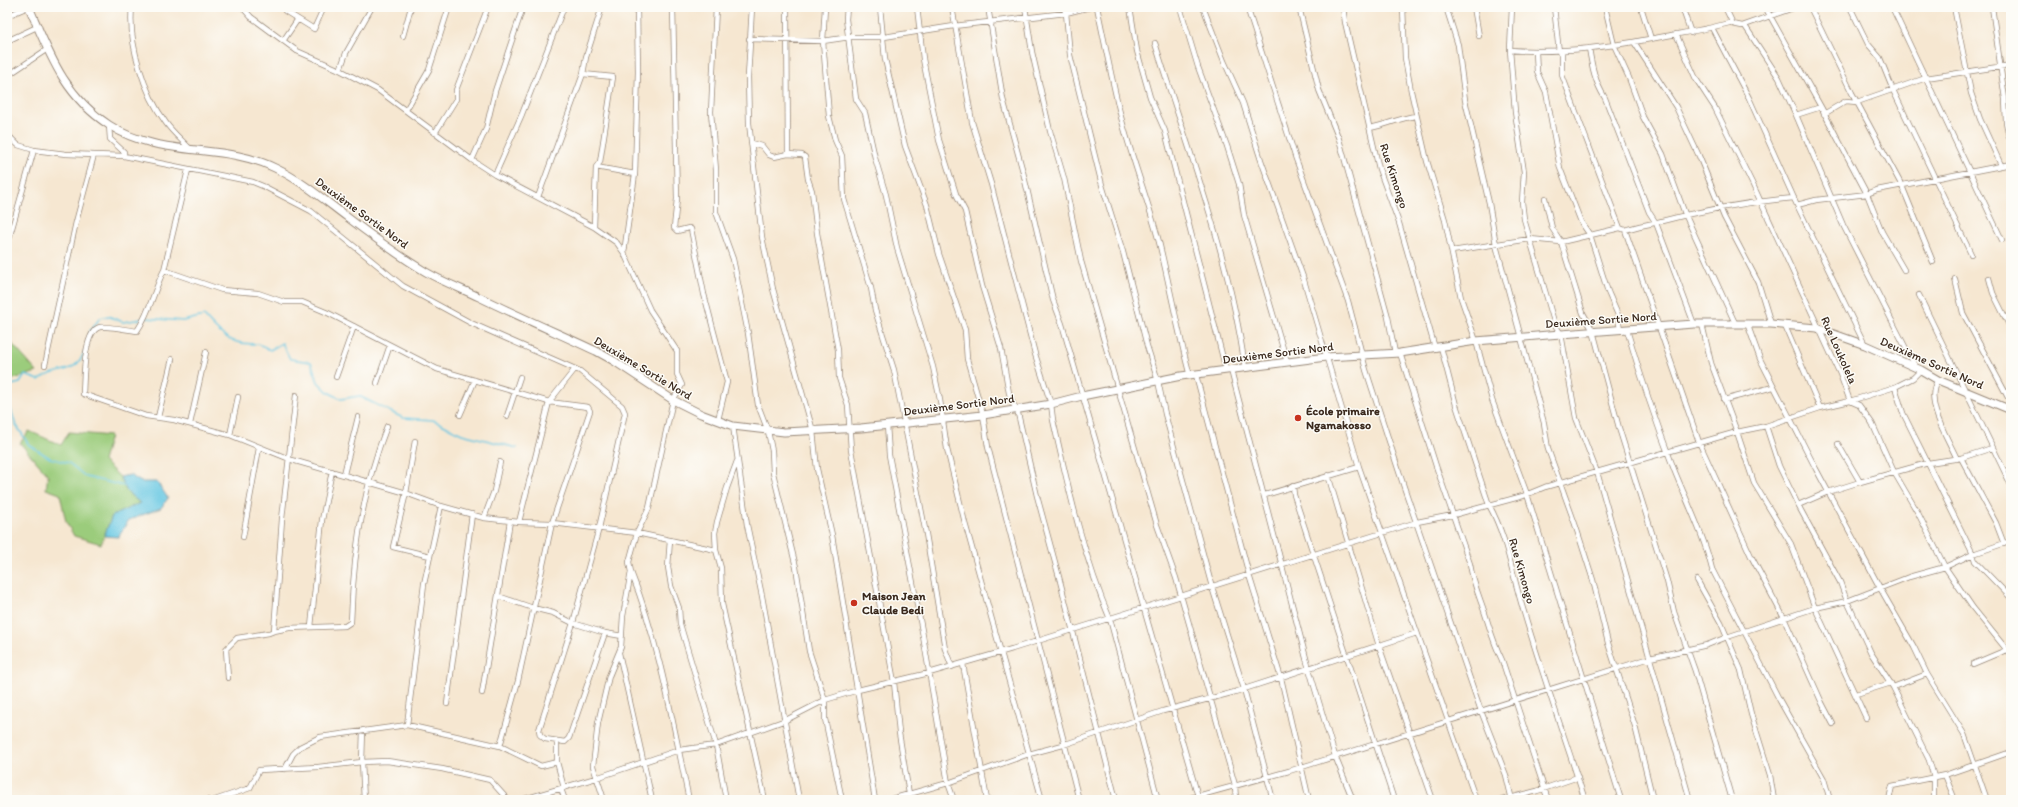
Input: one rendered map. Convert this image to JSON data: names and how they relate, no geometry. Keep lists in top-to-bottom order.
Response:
{
  "streets": {
    "main road": ["Deuxième Sortie Nord"],
    "street": ["Rue Kimongo", "Rue Loukolela"]
  },
  "crossings": [
    ["Rue Kimongo", "Deuxième Sortie Nord"],
    ["Deuxième Sortie Nord", "Rue Loukolela"]
  ],
  "places": ["École primaire Ngamakosso", "Maison Jean Claude Bedi"]
}
